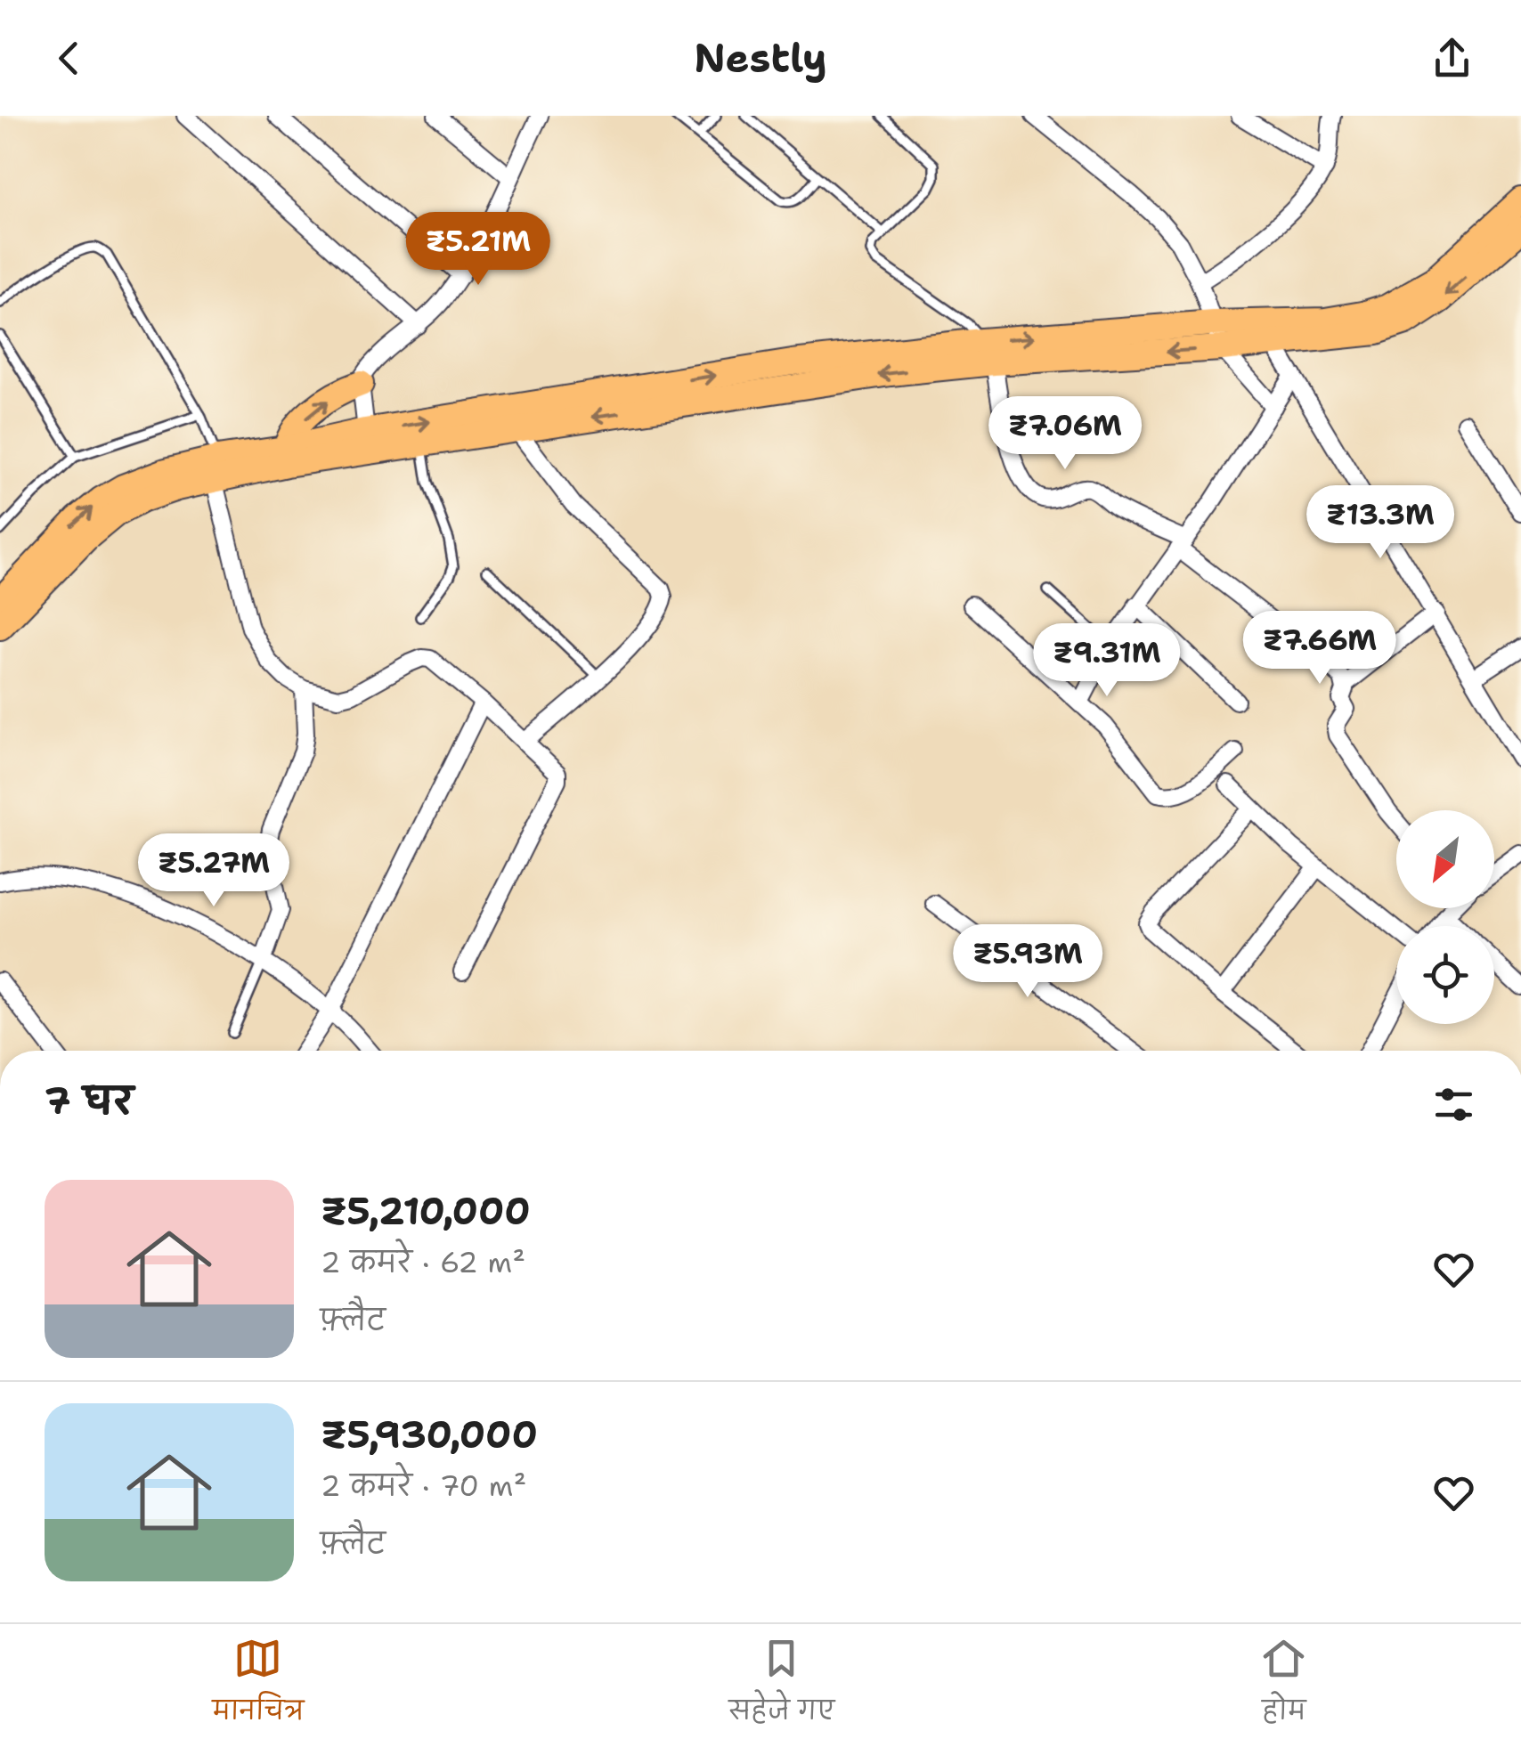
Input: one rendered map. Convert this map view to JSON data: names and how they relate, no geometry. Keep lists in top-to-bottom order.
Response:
{
  "north": "bottom left",
  "page": {
    "header": "Nestly",
    "price": [
      "₹5.21M",
      "₹7.06M",
      "₹13.3M",
      "₹7.66M",
      "₹9.31M",
      "₹5.27M",
      "₹5.93M"
    ],
    "heading": "7 घर",
    "list": [
      {
        "name": "₹5,210,000",
        "note": "2 कमरे · 62 m² · फ़्लैट"
      },
      {
        "name": "₹5,930,000",
        "note": "2 कमरे · 70 m² · फ़्लैट"
      }
    ],
    "tabs": ["मानचित्र", "सहेजे गए", "होम"]
  }
}
